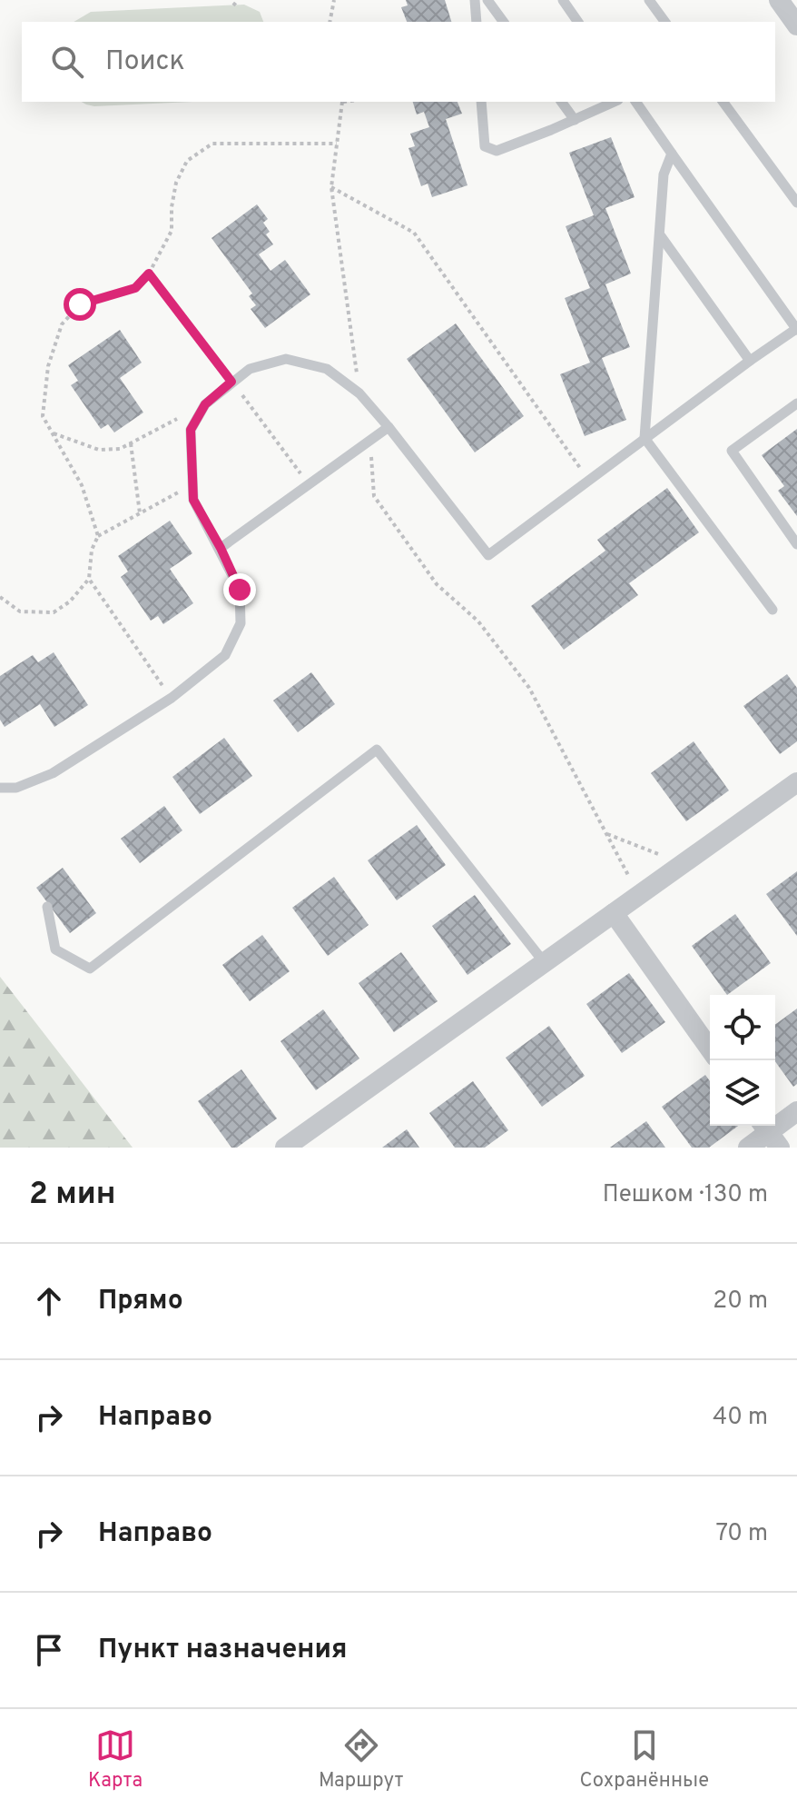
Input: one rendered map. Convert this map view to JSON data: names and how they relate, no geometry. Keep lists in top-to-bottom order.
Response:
{
  "page": {
    "search": "Поиск",
    "heading": ["2 мин", "Пешком · 130 m"],
    "list": [
      ["Прямо", "20 m"],
      ["Направо", "40 m"],
      ["Направо", "70 m"],
      "Пункт назначения"
    ],
    "nav": ["Карта", "Маршрут", "Сохранённые"]
  }
}
